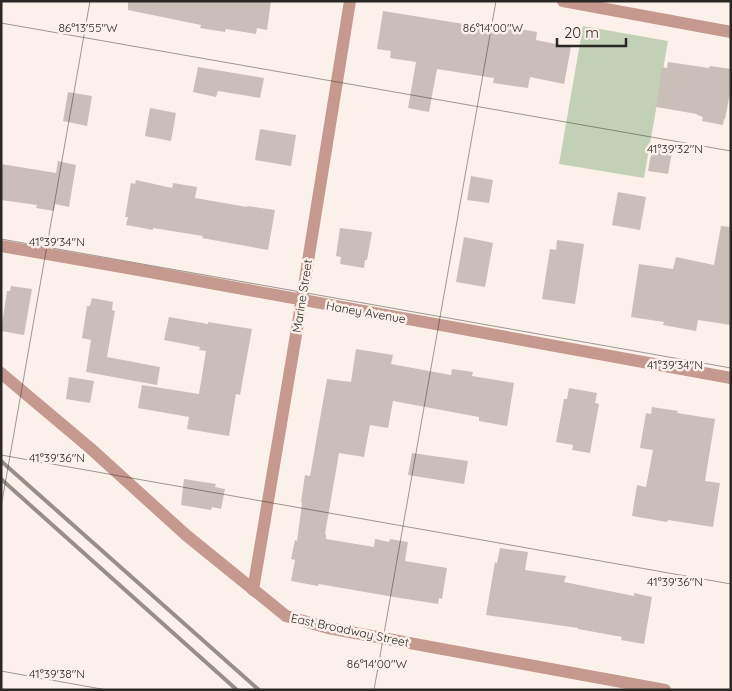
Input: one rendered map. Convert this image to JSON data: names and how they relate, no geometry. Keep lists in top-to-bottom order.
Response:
{
  "streets": {
    "street": ["Marine Street", "Haney Avenue", "East Broadway Street"]
  },
  "crossings": [
    ["Marine Street", "Haney Avenue"],
    ["Marine Street", "East Broadway Street"]
  ],
  "scale_bar": "20 m",
  "coordinates": [
    "86°13'55\"W",
    "86°14'00\"W",
    "41°39'32\"N",
    "41°39'34\"N",
    "41°39'36\"N",
    "41°39'38\"N"
  ]
}
